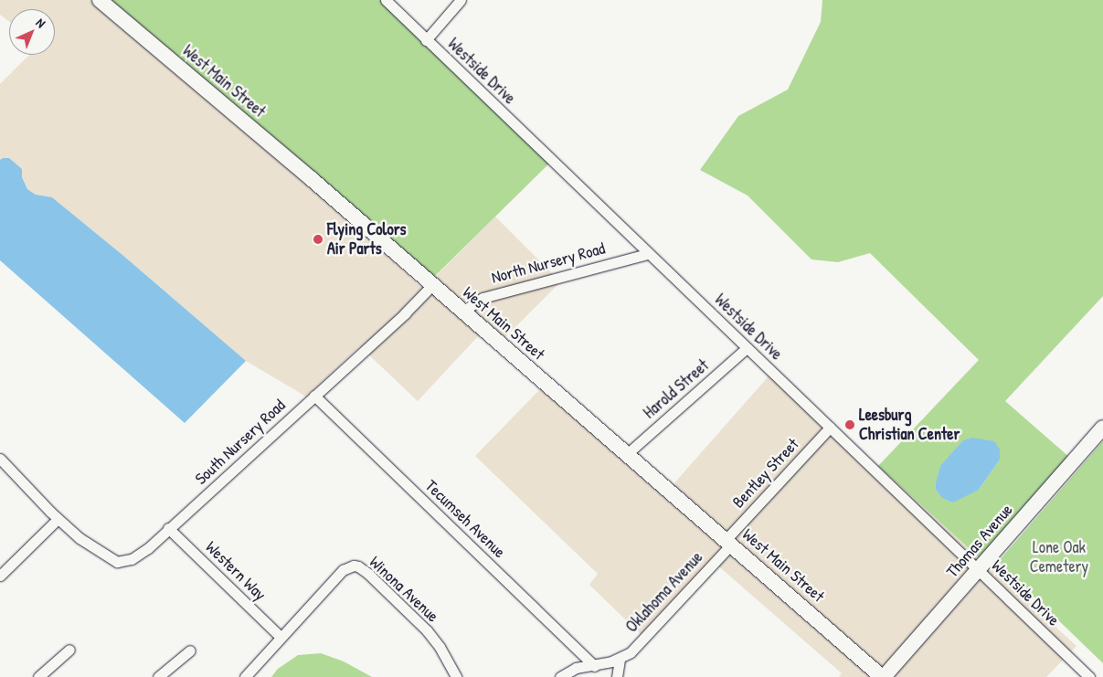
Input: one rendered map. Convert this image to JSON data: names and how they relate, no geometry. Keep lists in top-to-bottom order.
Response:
{
  "streets": {
    "main road": ["West Main Street", "Thomas Avenue"],
    "street": [
      "Westside Drive",
      "North Nursery Road",
      "Harold Street",
      "South Nursery Road",
      "Bentley Street",
      "Tecumseh Avenue",
      "Western Way",
      "Winona Avenue",
      "Oklahoma Avenue"
    ]
  },
  "crossings": [
    ["Westside Drive", "North Nursery Road"],
    ["Westside Drive", "Harold Street"],
    ["Westside Drive", "Bentley Street"],
    ["Westside Drive", "Thomas Avenue"],
    ["West Main Street", "North Nursery Road"],
    ["West Main Street", "Harold Street"],
    ["West Main Street", "South Nursery Road"],
    ["West Main Street", "Bentley Street"],
    ["West Main Street", "Thomas Avenue"],
    ["West Main Street", "Oklahoma Avenue"],
    ["South Nursery Road", "Tecumseh Avenue"],
    ["South Nursery Road", "Western Way"],
    ["Bentley Street", "Oklahoma Avenue"],
    ["Western Way", "Winona Avenue"]
  ],
  "parks": ["Lone Oak Cemetery"],
  "places": ["Flying Colors Air Parts", "Leesburg Christian Center"],
  "north": "top right"
}
